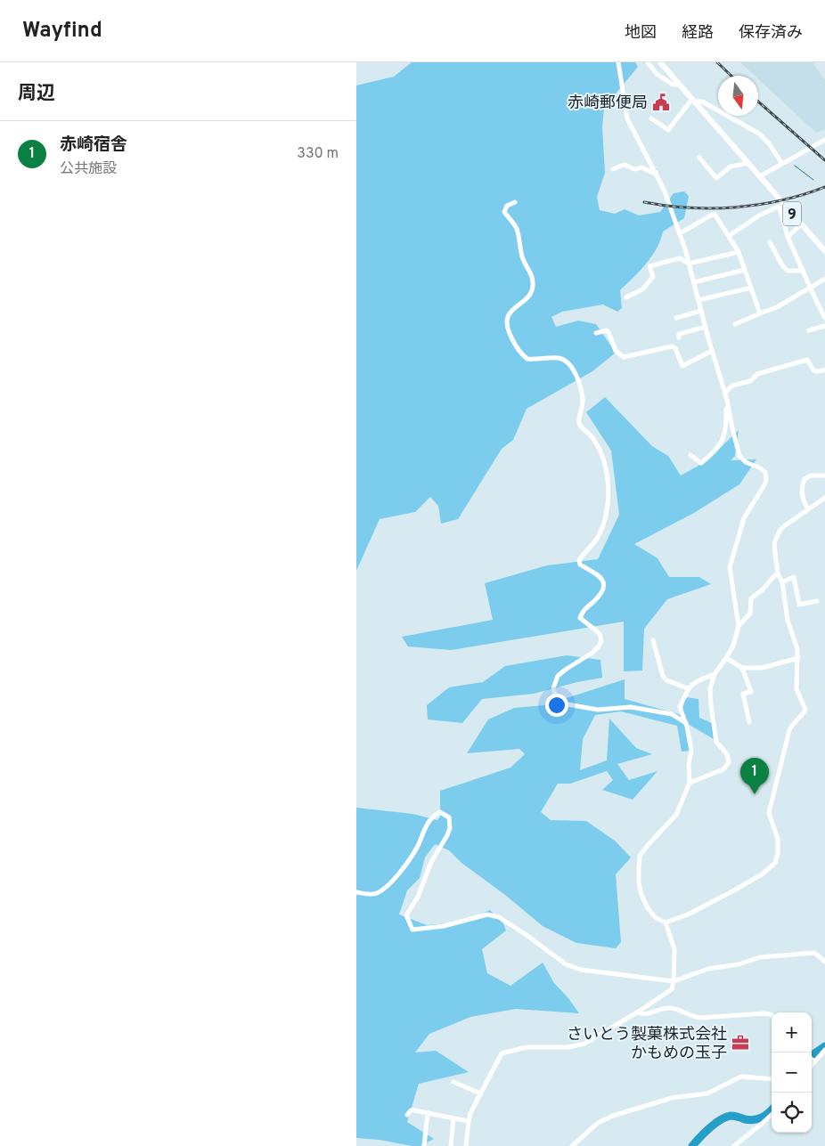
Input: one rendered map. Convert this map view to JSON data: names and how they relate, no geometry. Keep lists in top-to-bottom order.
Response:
{
  "streets": {
    "main road": ["9"]
  },
  "places": {
    "public building": ["赤崎郵便局"],
    "office": ["さいとう製菓株式会社 かもめの玉子"]
  },
  "north": "bottom",
  "page": {
    "header": "Wayfind",
    "nav": ["地図", "経路", "保存済み"],
    "heading": "周辺",
    "list": [
      {
        "mark": "1",
        "name": "赤崎宿舎",
        "note": "公共施設",
        "value": "330 m"
      }
    ],
    "pins": "1",
    "map_buttons": ["+", "−"]
  }
}
